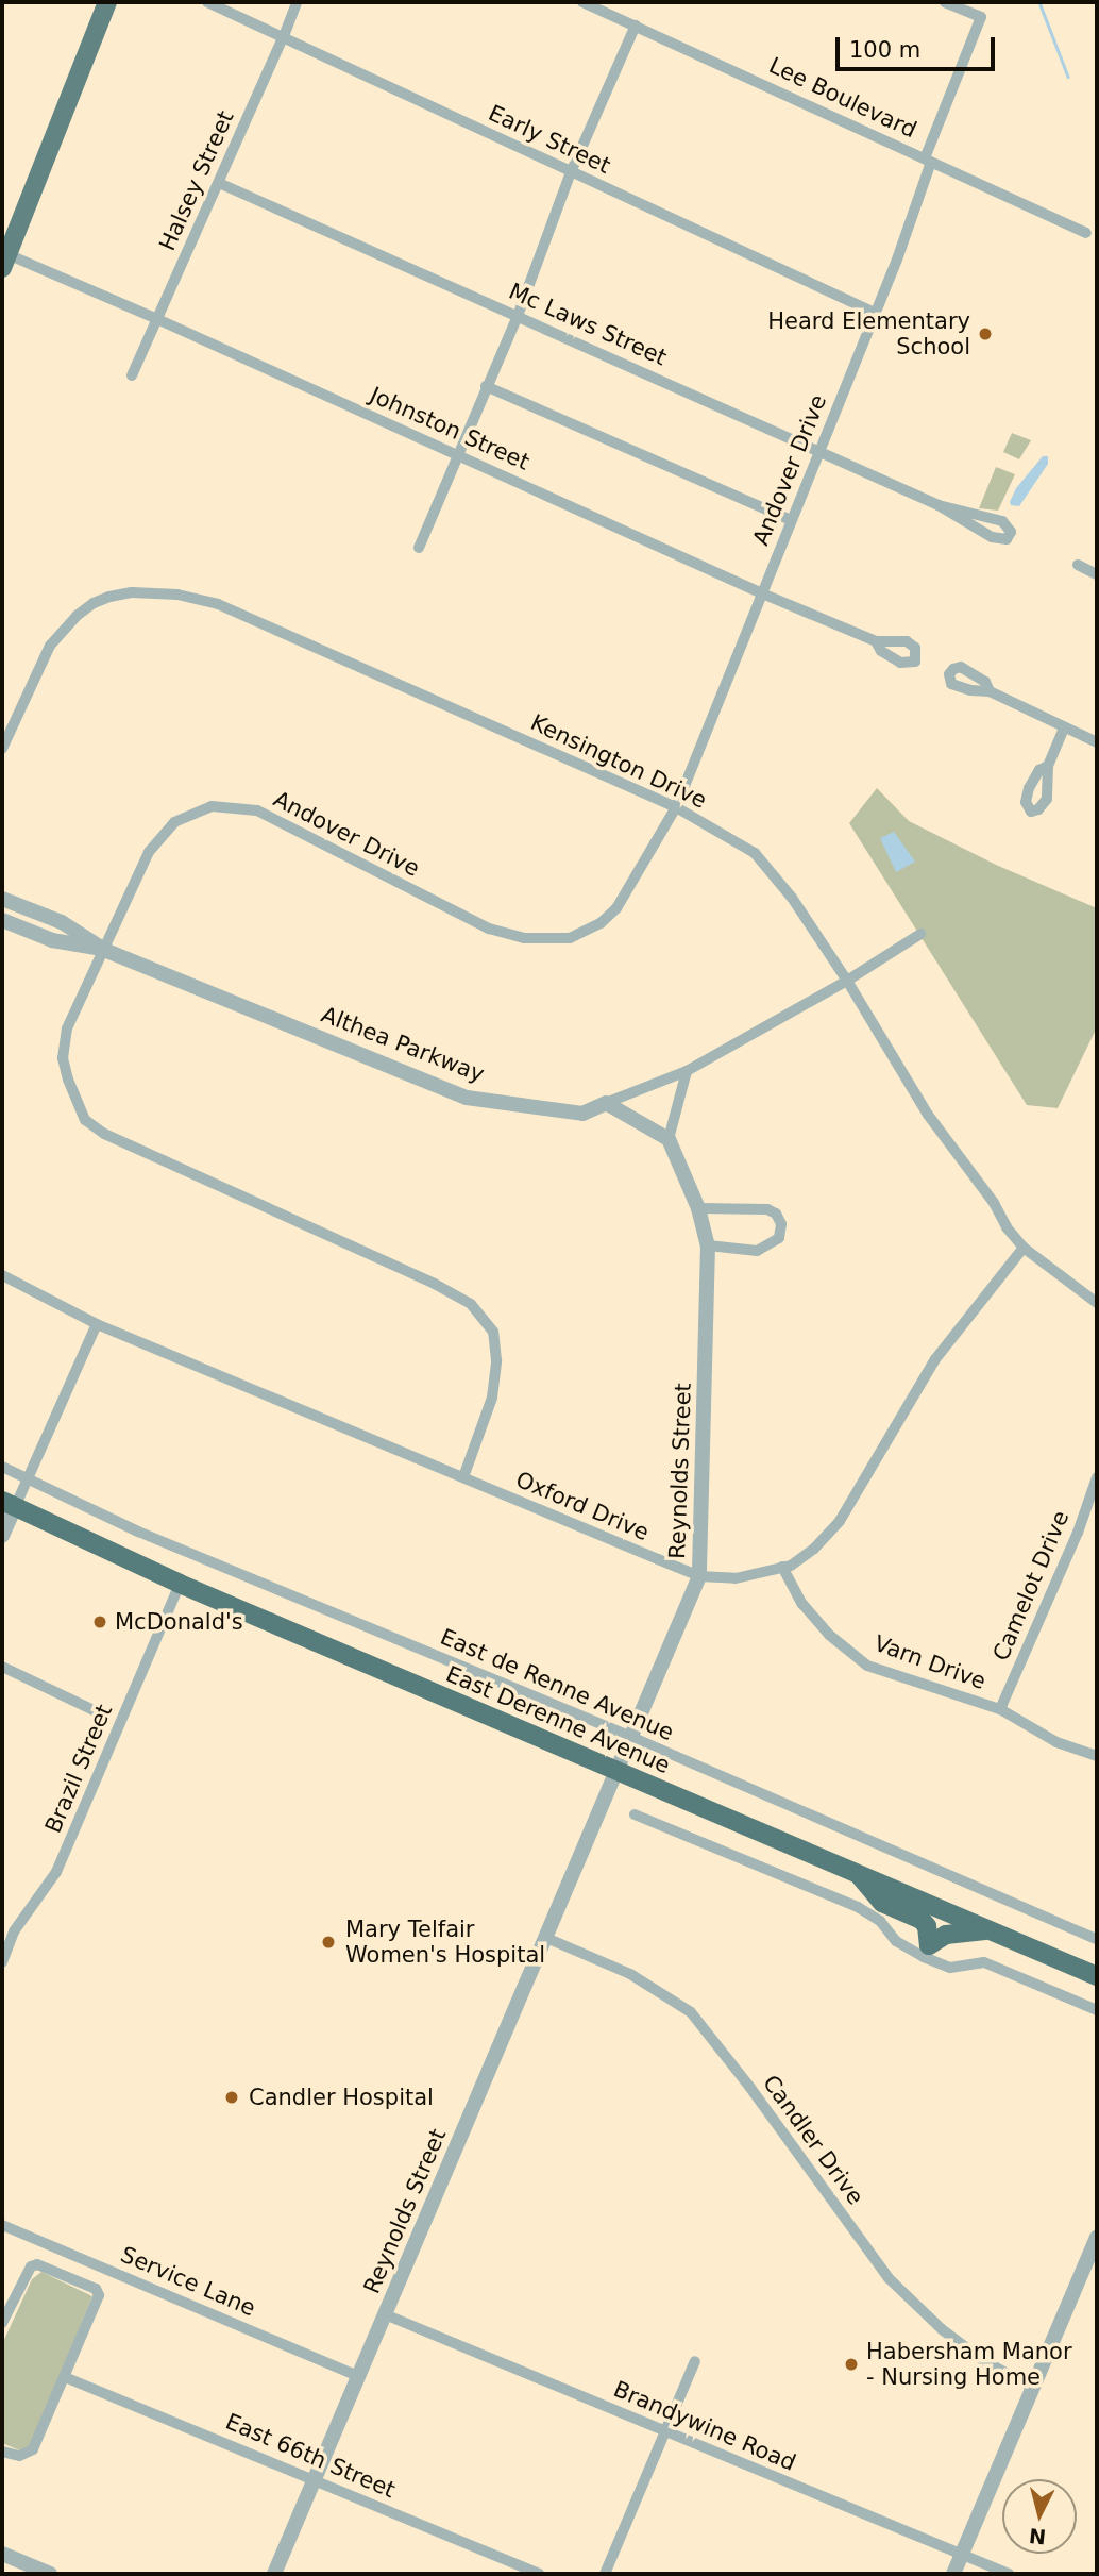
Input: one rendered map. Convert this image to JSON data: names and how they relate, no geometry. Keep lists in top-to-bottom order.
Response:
{
  "streets": {
    "highway": ["East Derenne Avenue"],
    "street": [
      "Lee Boulevard",
      "Early Street",
      "Halsey Street",
      "Mc Laws Street",
      "Johnston Street",
      "Andover Drive",
      "Kensington Drive",
      "Althea Parkway",
      "Reynolds Street",
      "Oxford Drive",
      "Camelot Drive",
      "Varn Drive",
      "East de Renne Avenue",
      "Brazil Street",
      "Candler Drive",
      "Service Lane",
      "Brandywine Road",
      "East 66th Street"
    ]
  },
  "crossings": [
    ["Lee Boulevard", "Andover Drive"],
    ["Early Street", "Halsey Street"],
    ["Early Street", "Andover Drive"],
    ["Halsey Street", "Mc Laws Street"],
    ["Halsey Street", "Johnston Street"],
    ["Mc Laws Street", "Andover Drive"],
    ["Johnston Street", "Andover Drive"],
    ["Andover Drive", "Kensington Drive"],
    ["Andover Drive", "Althea Parkway"],
    ["Andover Drive", "Oxford Drive"],
    ["Kensington Drive", "Althea Parkway"],
    ["Kensington Drive", "Oxford Drive"],
    ["Reynolds Street", "Oxford Drive"],
    ["Reynolds Street", "East de Renne Avenue"],
    ["Reynolds Street", "East Derenne Avenue"],
    ["Reynolds Street", "Candler Drive"],
    ["Reynolds Street", "Service Lane"],
    ["Reynolds Street", "Brandywine Road"],
    ["Reynolds Street", "East 66th Street"],
    ["Oxford Drive", "Varn Drive"],
    ["Camelot Drive", "Varn Drive"],
    ["East Derenne Avenue", "Brazil Street"]
  ],
  "places": [
    "Heard Elementary School",
    "McDonald's",
    "Mary Telfair Women's Hospital",
    "Candler Hospital",
    "Habersham Manor - Nursing Home"
  ],
  "scale_bar": "100 m",
  "north": "bottom"
}
